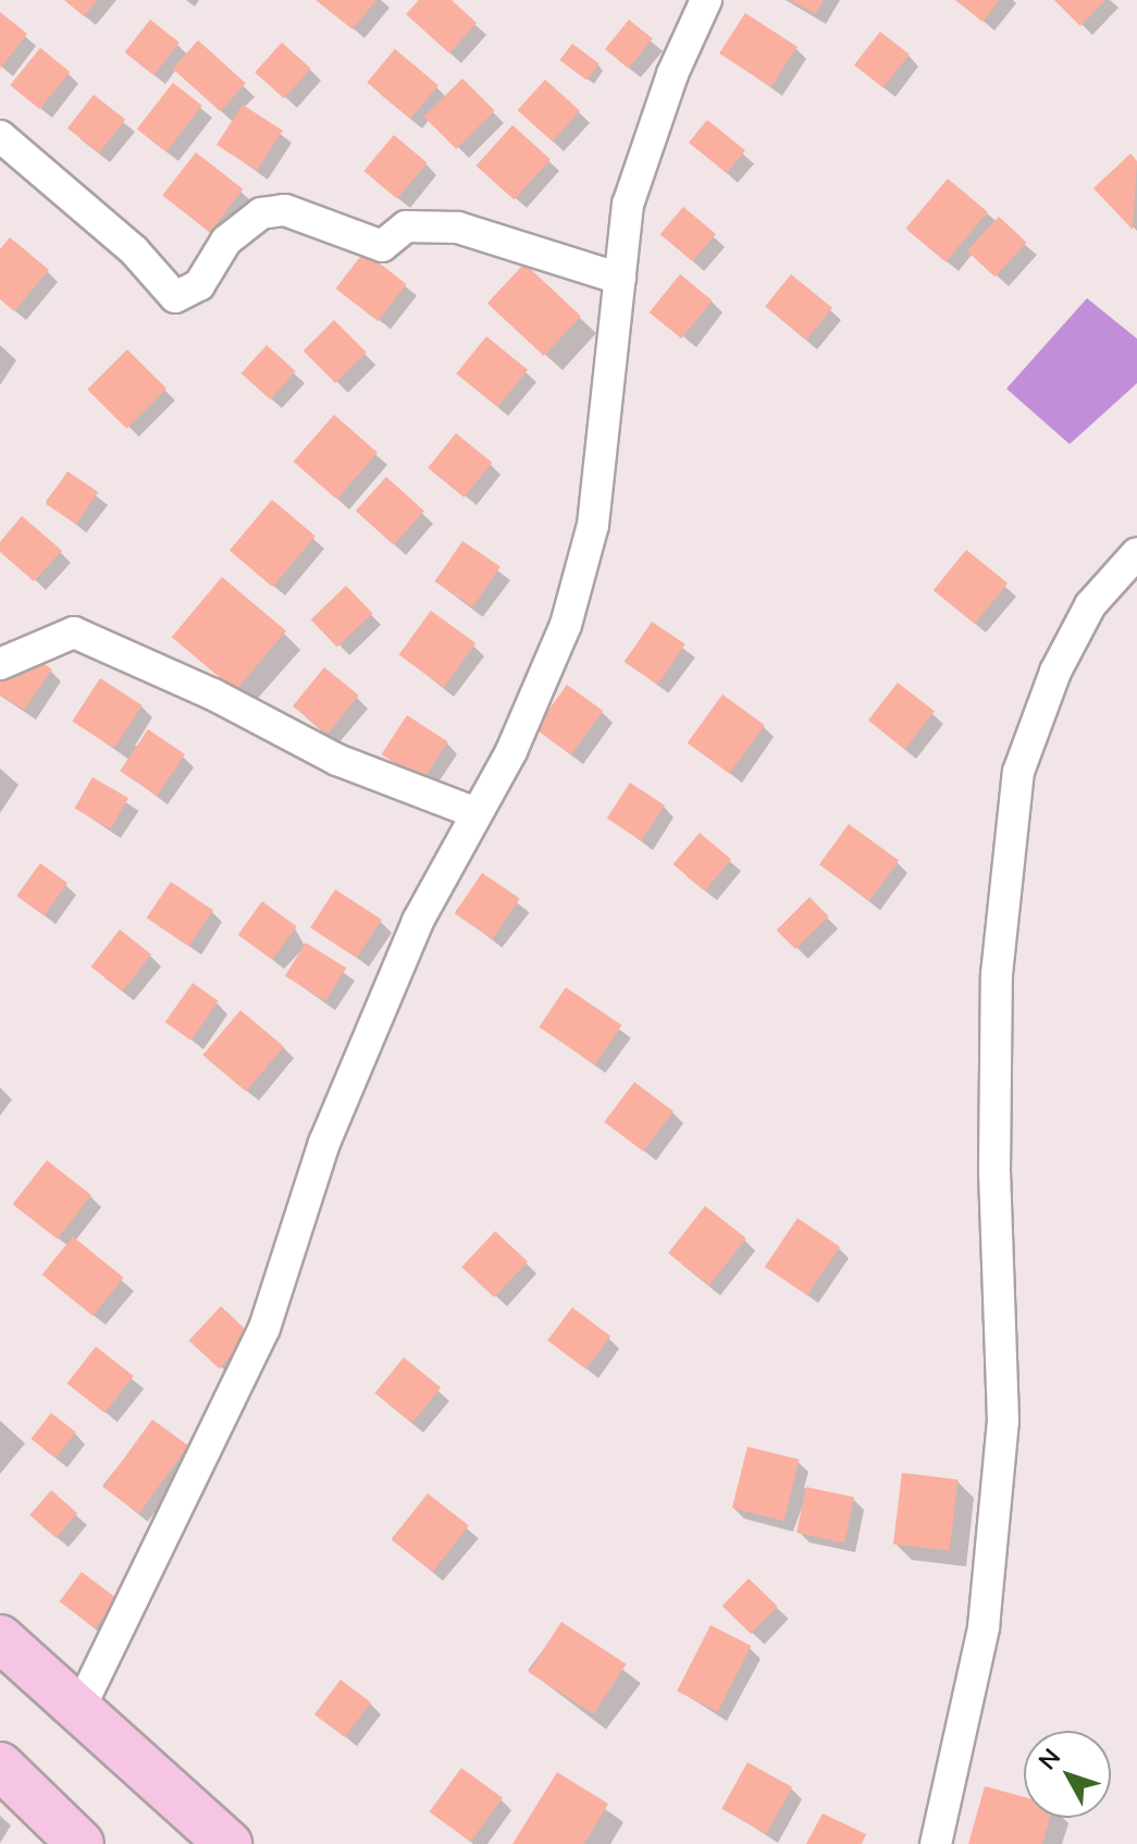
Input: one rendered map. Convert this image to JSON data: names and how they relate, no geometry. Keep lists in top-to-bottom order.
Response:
{
  "north": "top left"
}
